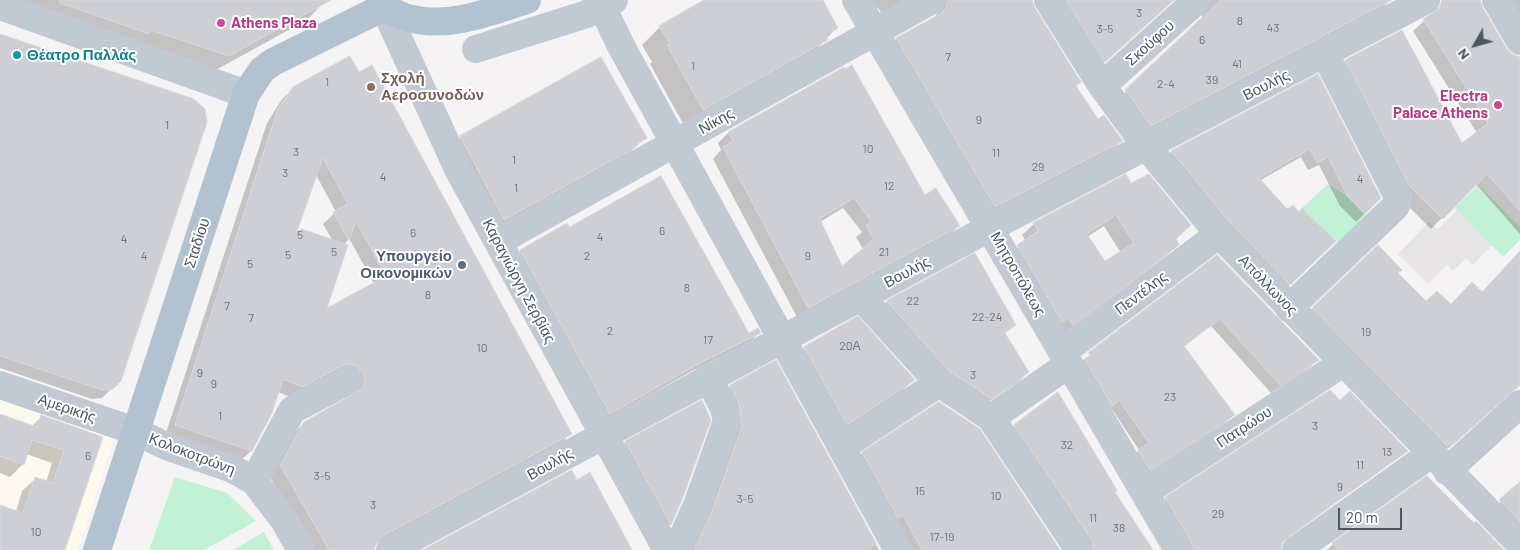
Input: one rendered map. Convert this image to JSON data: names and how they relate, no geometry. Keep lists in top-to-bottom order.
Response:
{
  "streets": {
    "main road": ["Σταδίου"],
    "street": [
      "Σκούφου",
      "Βουλής",
      "Νίκης",
      "Μητροπόλεως",
      "Καραγιώργη Σερβίας",
      "Απόλλωνος",
      "Πεντέλης",
      "Αμερικής",
      "Πατρώου",
      "Κολοκοτρώνη"
    ]
  },
  "crossings": [
    ["Σκούφου", "Απόλλωνος"],
    ["Βουλής", "Μητροπόλεως"],
    ["Βουλής", "Καραγιώργη Σερβίας"],
    ["Βουλής", "Απόλλωνος"],
    ["Νίκης", "Μητροπόλεως"],
    ["Νίκης", "Καραγιώργη Σερβίας"],
    ["Σταδίου", "Καραγιώργη Σερβίας"],
    ["Σταδίου", "Αμερικής"],
    ["Σταδίου", "Κολοκοτρώνη"],
    ["Μητροπόλεως", "Πεντέλης"],
    ["Μητροπόλεως", "Πατρώου"],
    ["Απόλλωνος", "Πεντέλης"],
    ["Απόλλωνος", "Πατρώου"],
    ["Αμερικής", "Κολοκοτρώνη"]
  ],
  "places": [
    "Athens Plaza",
    "Θέατρο Παλλάς",
    "Σχολή Αεροσυνοδών",
    "Electra Palace Athens",
    "Υπουργείο Οικονομικών"
  ],
  "house_numbers": [
    "3",
    "8",
    "43",
    "3-5",
    "6",
    "7",
    "41",
    "1",
    "39",
    "1",
    "2-4",
    "9",
    "1",
    "10",
    "3",
    "11",
    "1",
    "29",
    "3",
    "4",
    "4",
    "12",
    "1",
    "6",
    "6",
    "5",
    "4",
    "4",
    "5",
    "21",
    "5",
    "4",
    "2",
    "9",
    "5",
    "8",
    "8",
    "22",
    "7",
    "22-24",
    "7",
    "2",
    "19",
    "17",
    "20Α",
    "10",
    "9",
    "3",
    "9",
    "23",
    "1",
    "3",
    "32",
    "13",
    "6",
    "11",
    "3-5",
    "9",
    "15",
    "10",
    "3-5",
    "3",
    "29",
    "11",
    "38",
    "10",
    "17-19"
  ],
  "scale_bar": "20 m",
  "north": "bottom left"
}
